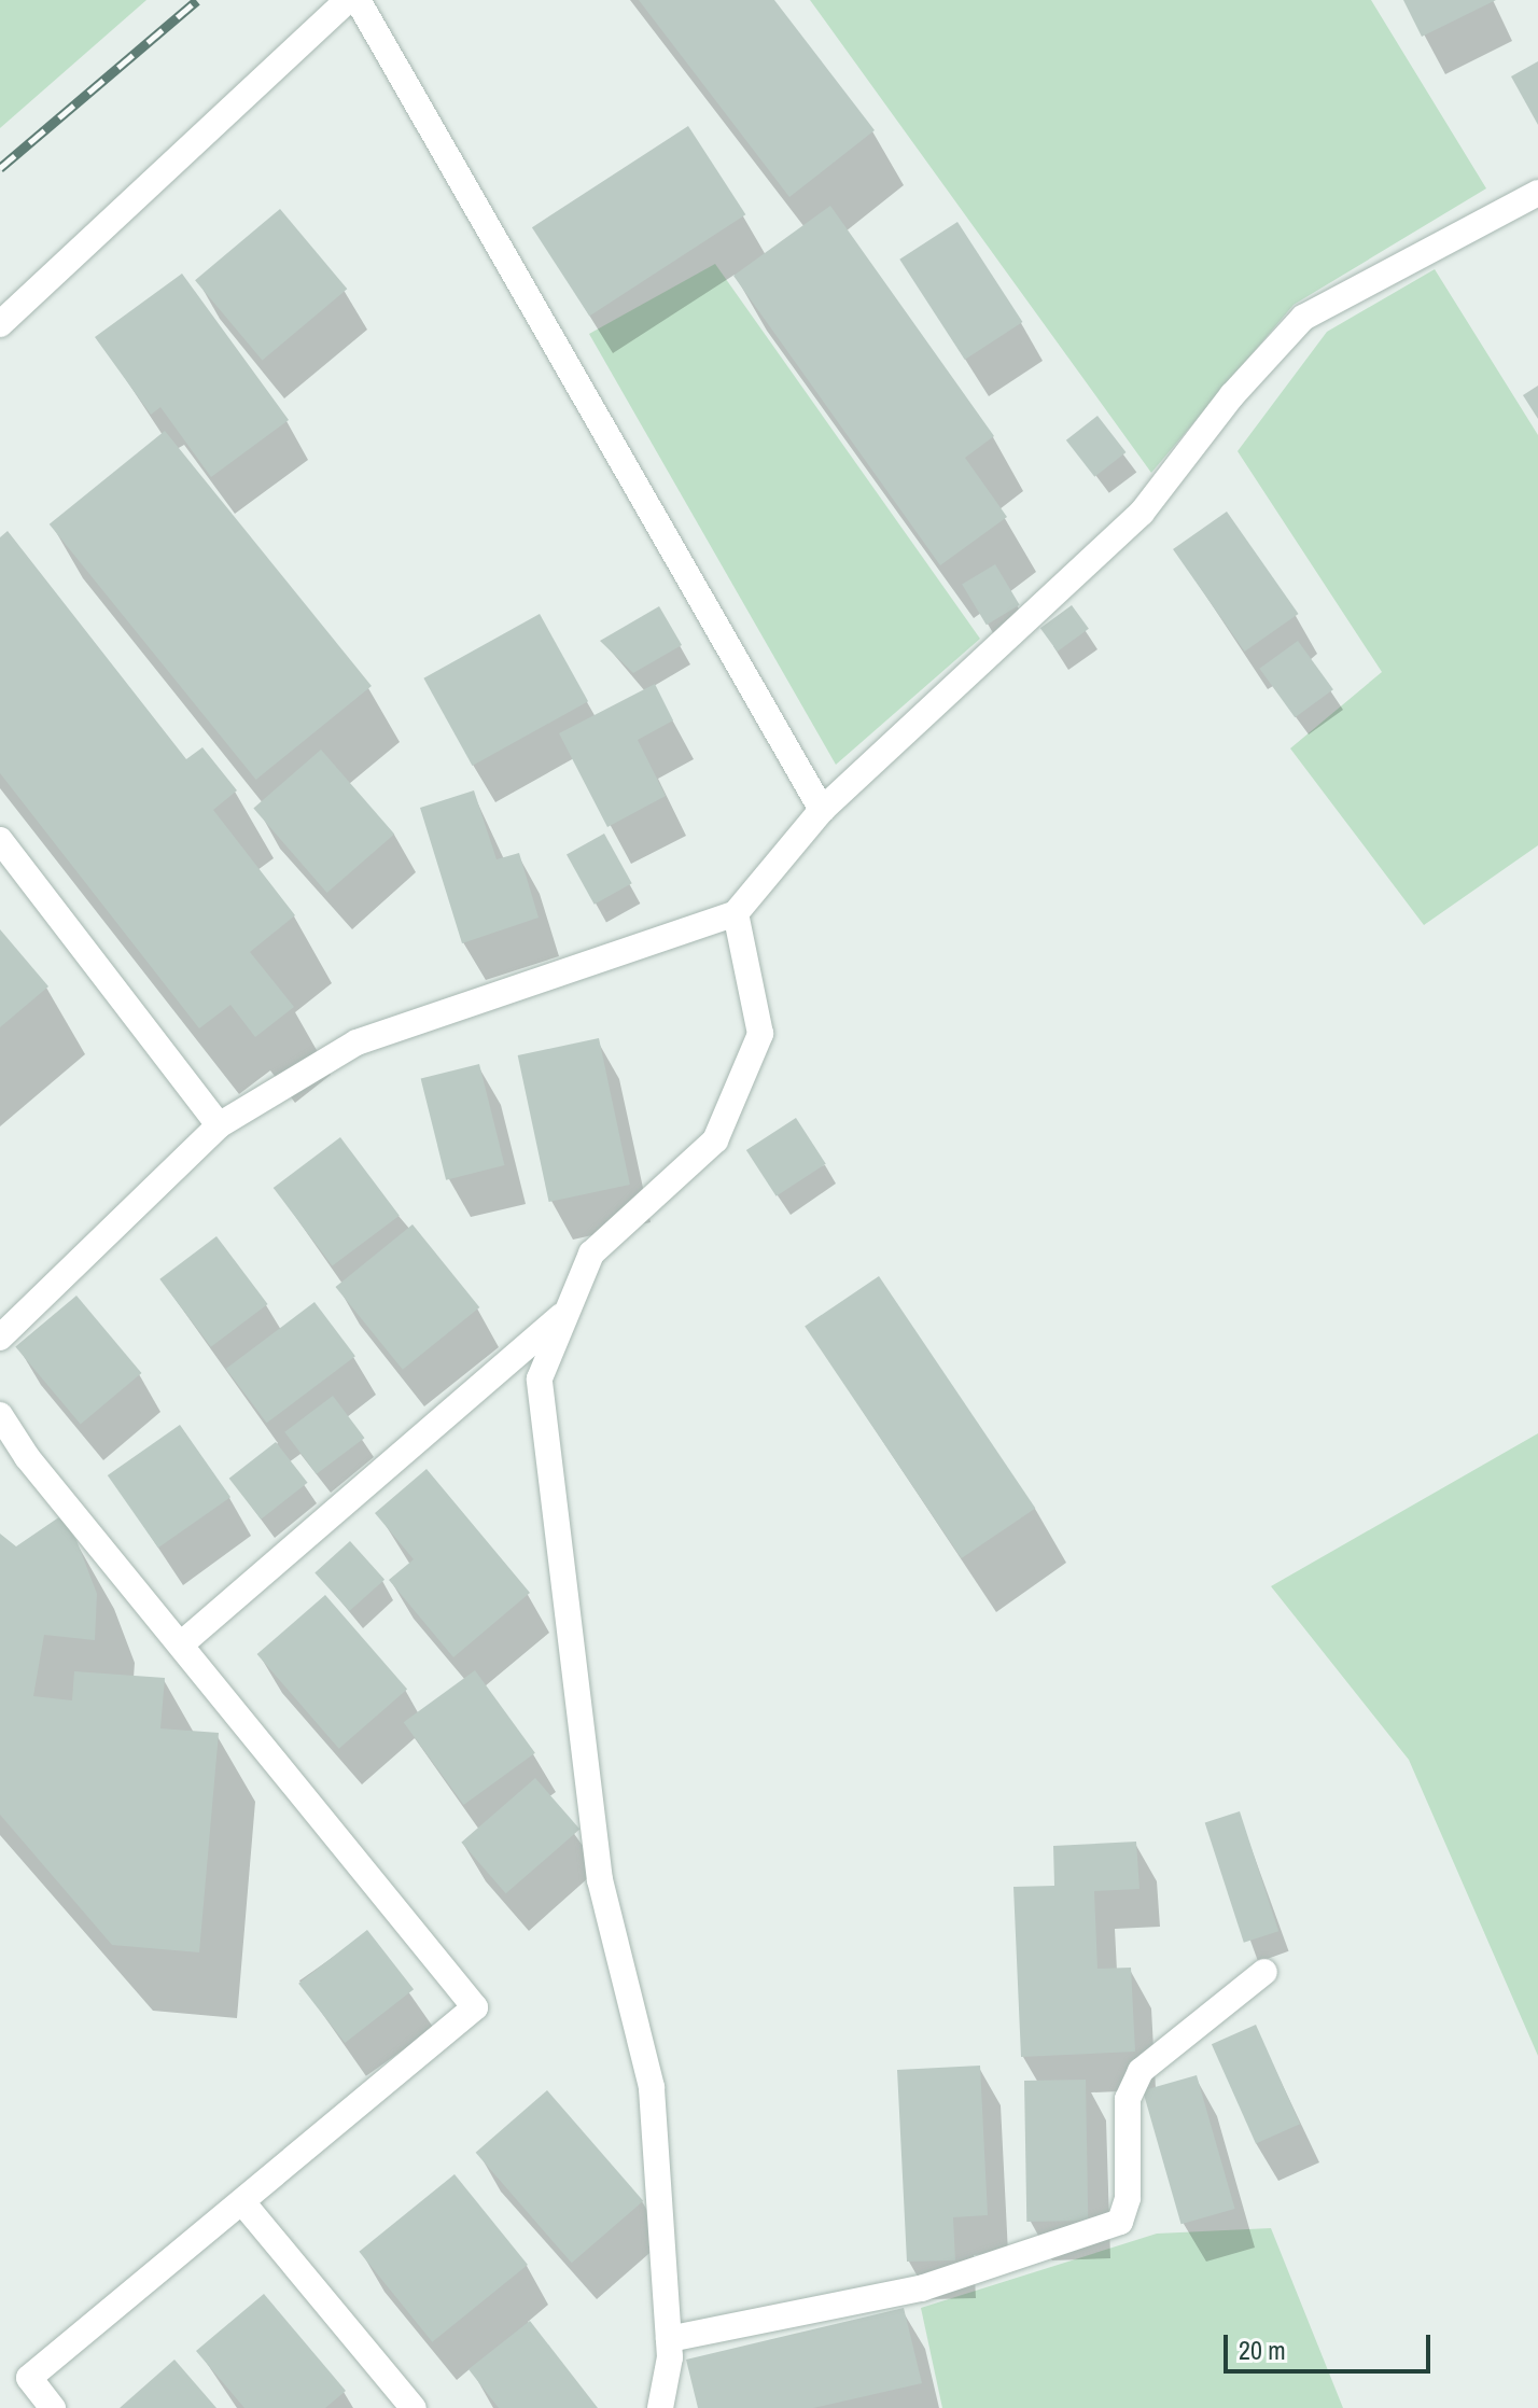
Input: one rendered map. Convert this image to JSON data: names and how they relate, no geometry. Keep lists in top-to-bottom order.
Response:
{
  "scale_bar": "20 m"
}
